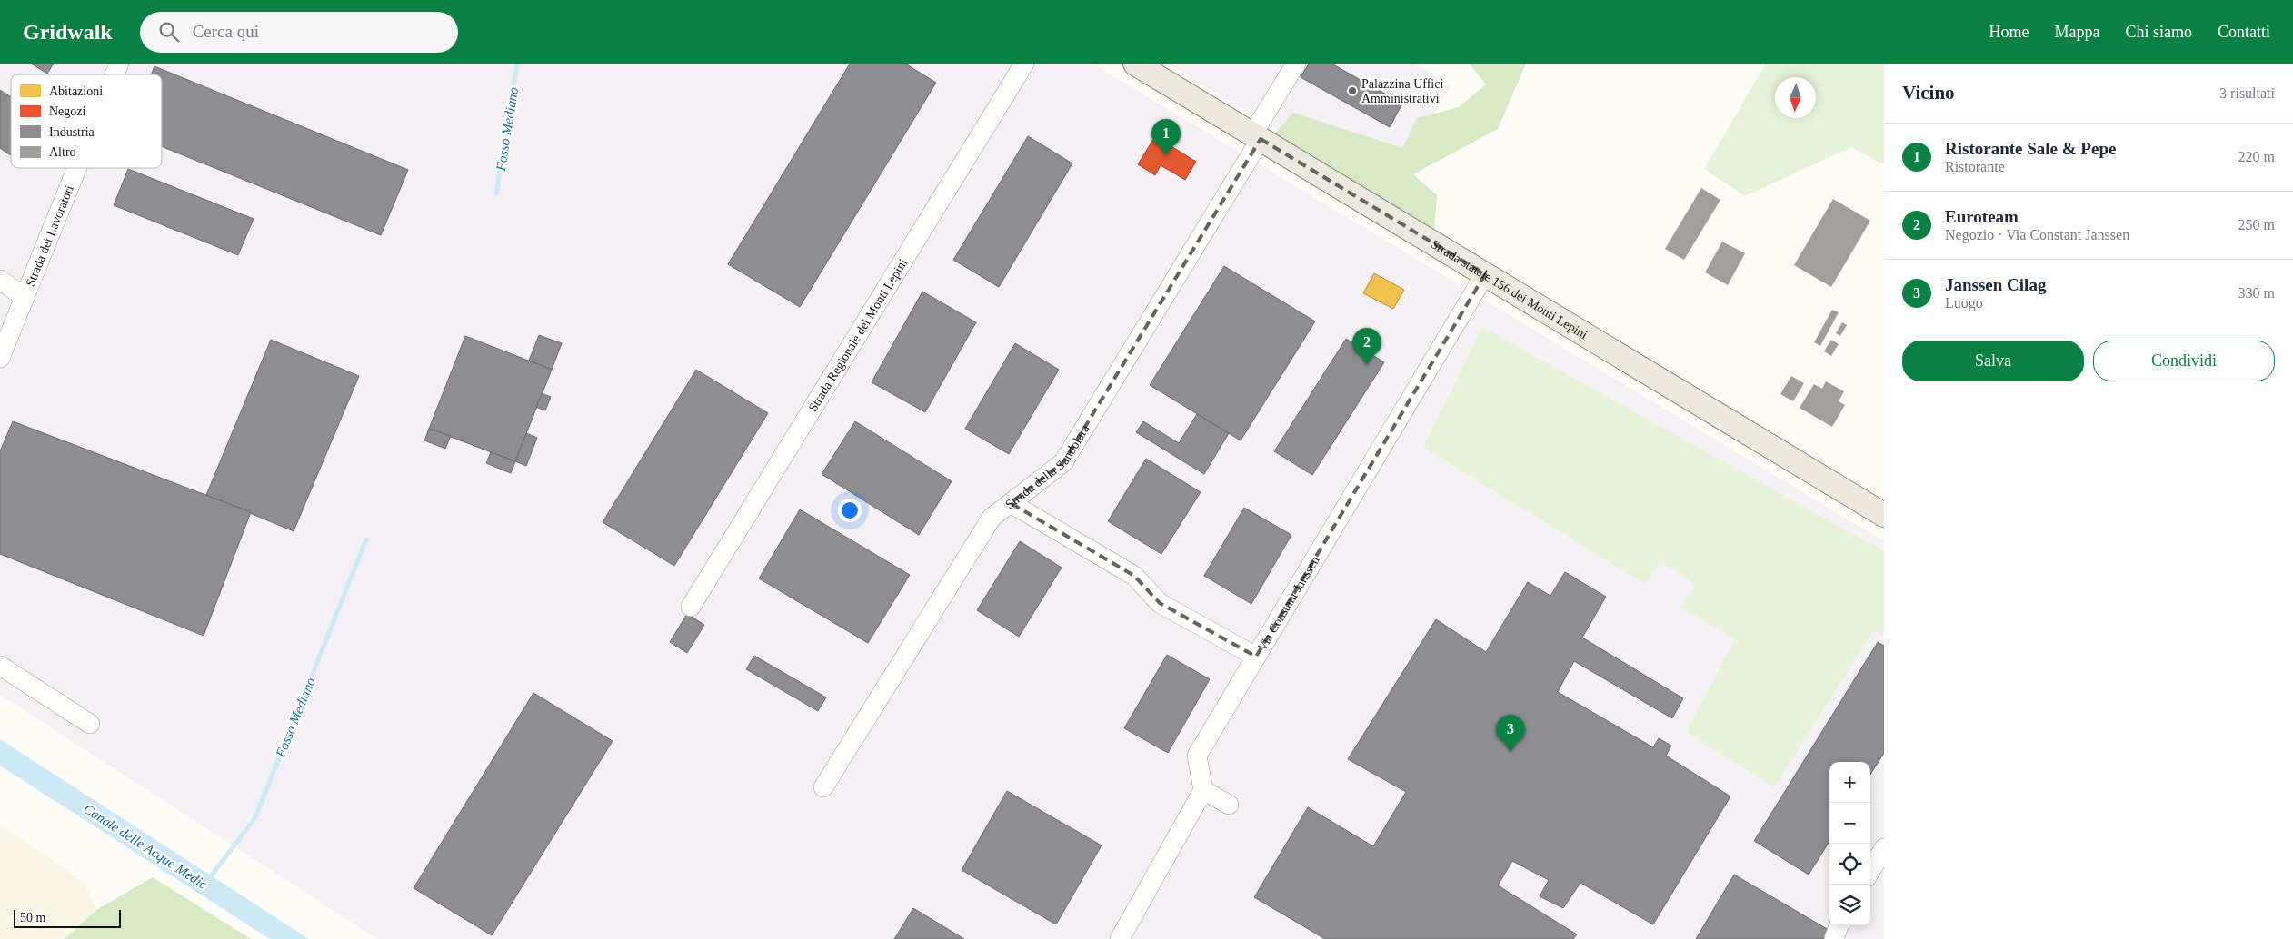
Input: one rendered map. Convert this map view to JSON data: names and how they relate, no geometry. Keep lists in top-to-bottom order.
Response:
{
  "streets": {
    "main road": ["Strada statale 156 dei Monti Lepini"],
    "street": [
      "Strada dei Lavoratori",
      "Strada Regionale dei Monti Lepini",
      "Strada della Sandolara",
      "Via Constant Janssen"
    ]
  },
  "crossings": [
    ["Strada statale 156 dei Monti Lepini", "Strada della Sandolara"],
    ["Strada statale 156 dei Monti Lepini", "Via Constant Janssen"]
  ],
  "water": ["Fosso Mediano", "Canale delle Acque Medie"],
  "places": ["Palazzina Uffici Amministrativi"],
  "legend": [
    "Abitazioni",
    "Negozi",
    "Industria",
    "Altro"
  ],
  "scale_bar": "50 m",
  "north": "bottom",
  "page": {
    "header": "Gridwalk",
    "search": "Cerca qui",
    "nav": [
      "Home",
      "Mappa",
      "Chi siamo",
      "Contatti"
    ],
    "heading": ["Vicino", "3 risultati"],
    "pins": ["1", "2", "3"],
    "list": [
      {
        "mark": "1",
        "name": "Ristorante Sale & Pepe",
        "note": "Ristorante",
        "value": "220 m"
      },
      {
        "mark": "2",
        "name": "Euroteam",
        "note": "Negozio · Via Constant Janssen",
        "value": "250 m"
      },
      {
        "mark": "3",
        "name": "Janssen Cilag",
        "note": "Luogo",
        "value": "330 m"
      }
    ],
    "buttons": ["Salva", "Condividi"],
    "map_buttons": ["+", "−"],
    "scale": "50 m"
  }
}
